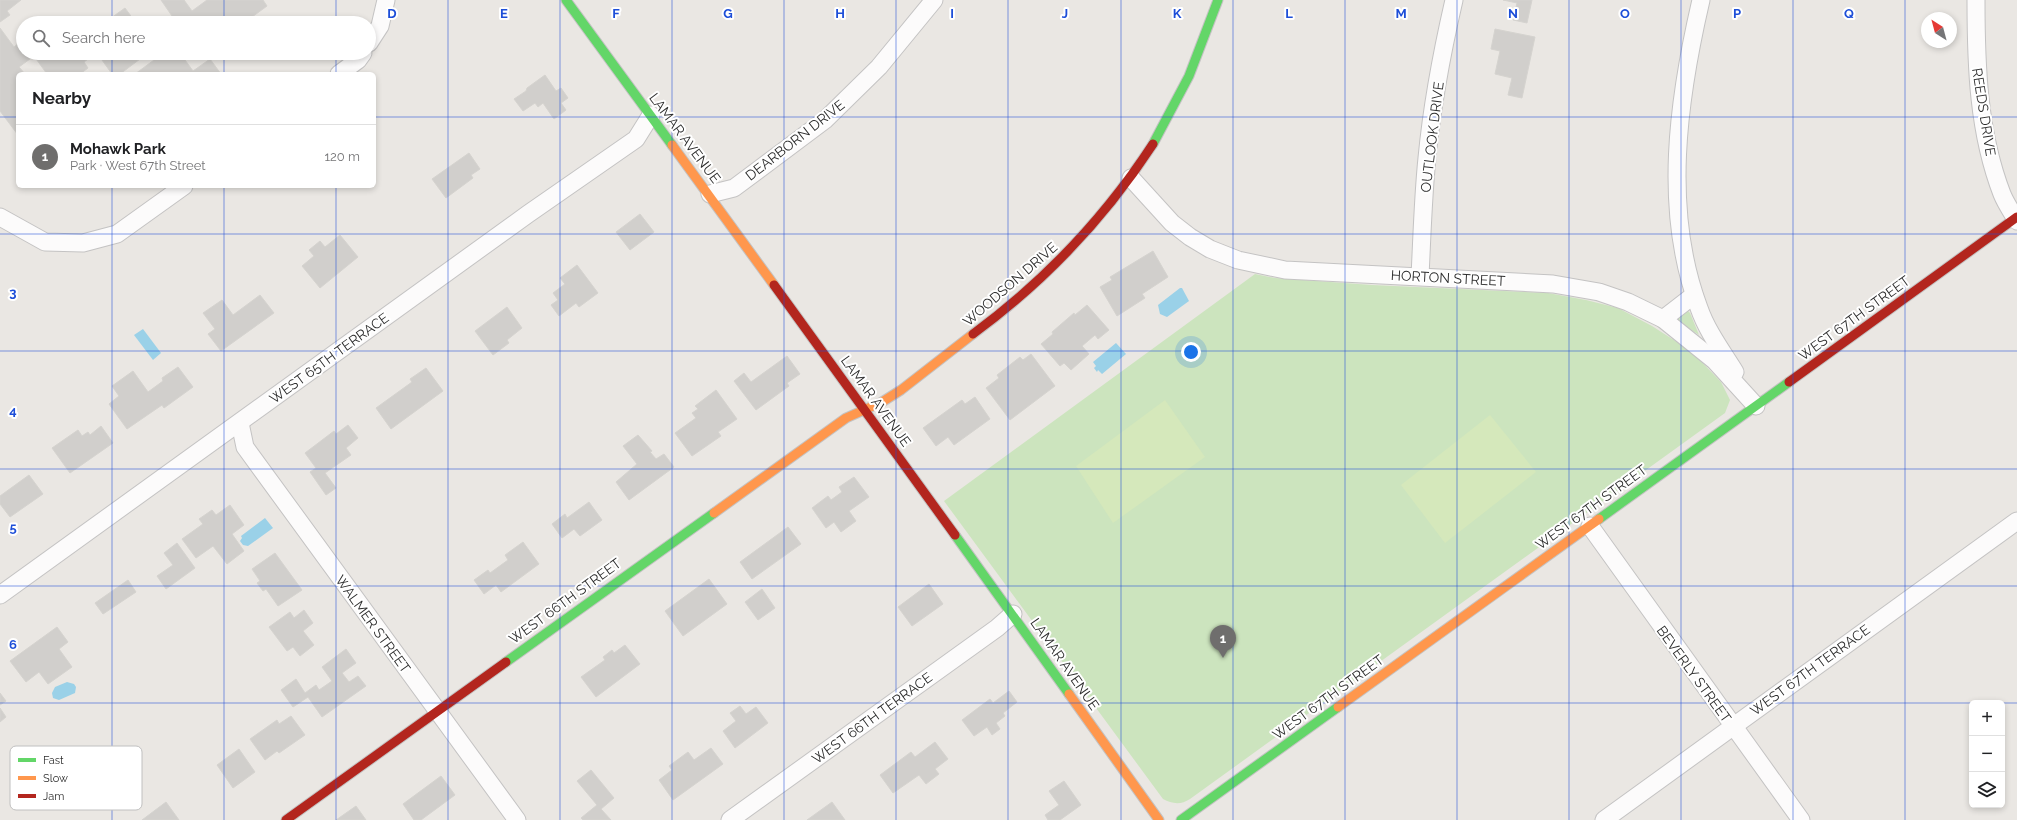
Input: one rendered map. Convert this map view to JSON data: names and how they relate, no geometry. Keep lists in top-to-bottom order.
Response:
{
  "streets": {
    "street": [
      "REEDS DRIVE",
      "OUTLOOK DRIVE",
      "LAMAR AVENUE",
      "DEARBORN DRIVE",
      "HORTON STREET",
      "WOODSON DRIVE",
      "WEST 67TH STREET",
      "WEST 65TH TERRACE",
      "WEST 66TH STREET",
      "WALMER STREET",
      "WEST 67TH TERRACE",
      "BEVERLY STREET",
      "WEST 66TH TERRACE"
    ]
  },
  "crossings": [
    ["REEDS DRIVE", "WEST 67TH STREET"],
    ["OUTLOOK DRIVE", "HORTON STREET"],
    ["LAMAR AVENUE", "DEARBORN DRIVE"],
    ["LAMAR AVENUE", "WOODSON DRIVE"],
    ["LAMAR AVENUE", "WEST 65TH TERRACE"],
    ["LAMAR AVENUE", "WEST 66TH STREET"],
    ["LAMAR AVENUE", "WEST 66TH TERRACE"],
    ["HORTON STREET", "WOODSON DRIVE"],
    ["HORTON STREET", "WEST 67TH STREET"],
    ["WOODSON DRIVE", "WEST 66TH STREET"],
    ["WEST 67TH STREET", "BEVERLY STREET"],
    ["WEST 65TH TERRACE", "WALMER STREET"],
    ["WEST 66TH STREET", "WALMER STREET"],
    ["WEST 67TH TERRACE", "BEVERLY STREET"]
  ],
  "legend": ["Fast", "Slow", "Jam"],
  "north": "top left",
  "page": {
    "search": "Search here",
    "heading": "Nearby",
    "list": [
      {
        "mark": "1",
        "name": "Mohawk Park",
        "note": "Park · West 67th Street",
        "value": "120 m"
      }
    ],
    "pins": "1",
    "map_buttons": ["+", "−"]
  },
  "grid": {
    "columns": [
      "D",
      "E",
      "F",
      "G",
      "H",
      "I",
      "J",
      "K",
      "L",
      "M",
      "N",
      "O",
      "P",
      "Q"
    ],
    "rows": [
      "3",
      "4",
      "5",
      "6"
    ]
  }
}
